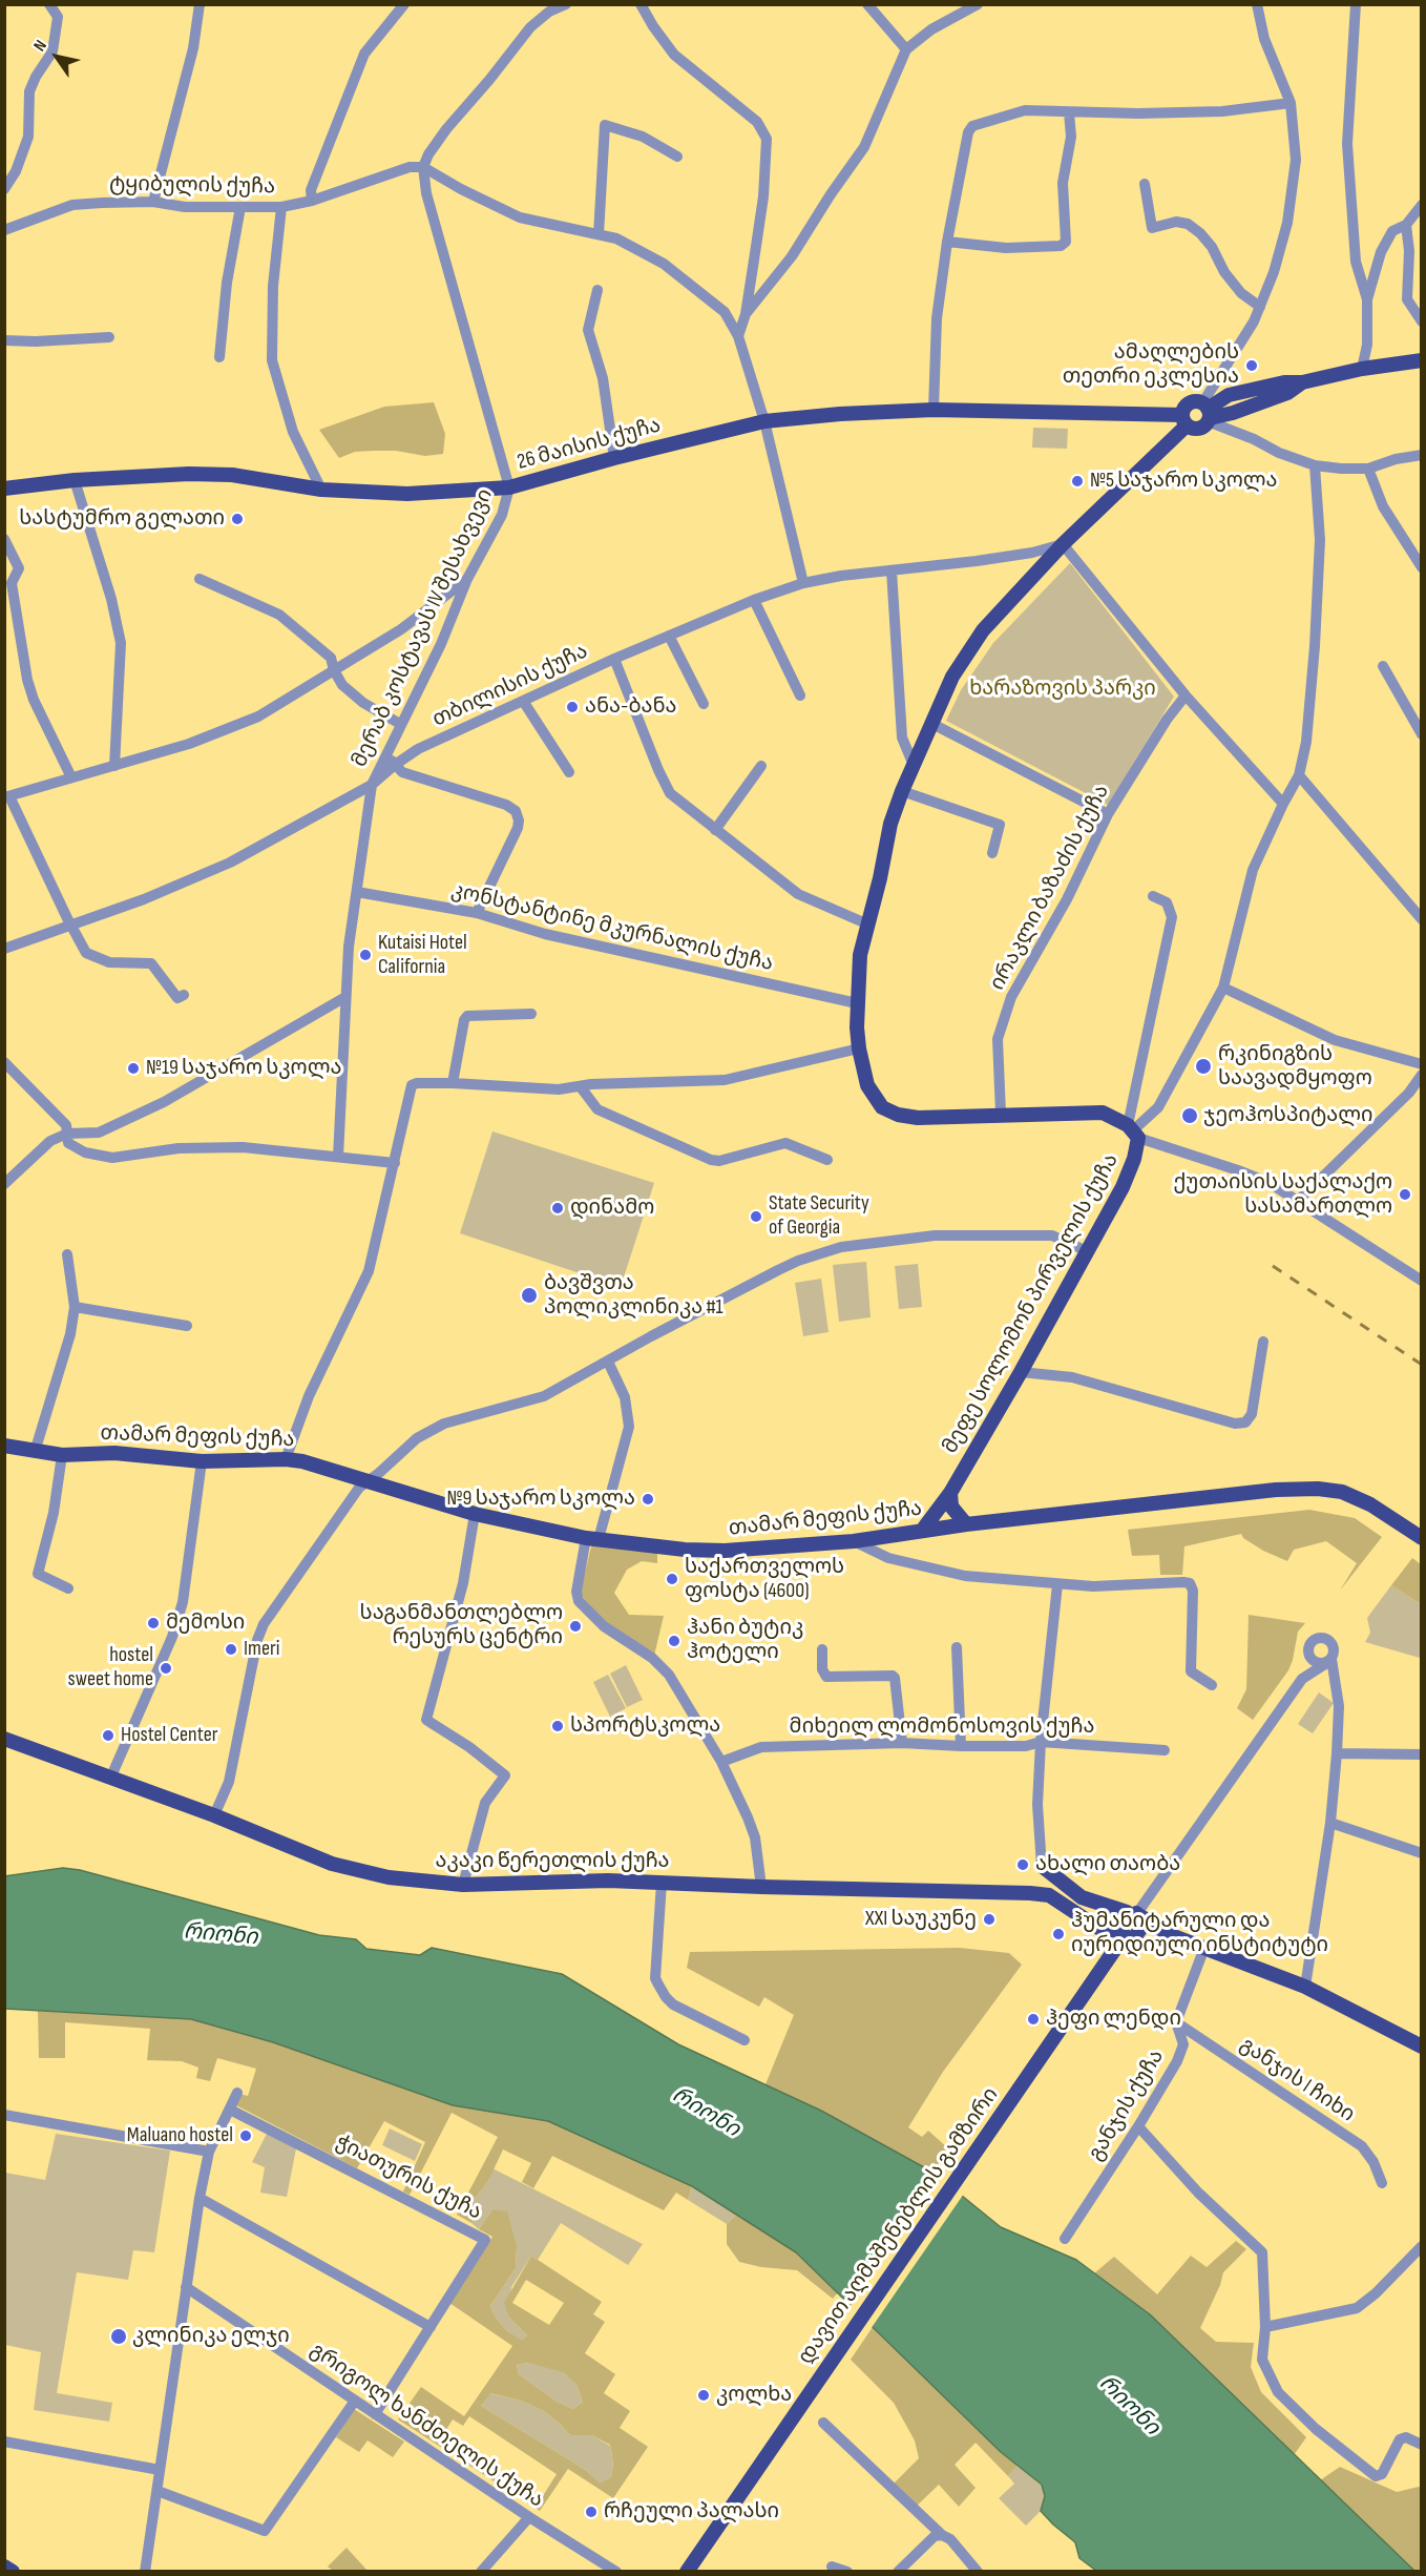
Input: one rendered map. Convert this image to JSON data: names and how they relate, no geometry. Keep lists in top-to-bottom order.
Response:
{
  "streets": {
    "main road": [
      "26 მაისის ქუჩა",
      "მეფე სოლომონ პირველის ქუჩა",
      "თამარ მეფის ქუჩა",
      "აკაკი წერეთლის ქუჩა",
      "დავით აღმაშენებლის გამზირი"
    ],
    "street": [
      "ტყიბულის ქუჩა",
      "მერაბ კოსტავას IV შესახვევი",
      "თბილისის ქუჩა",
      "ირაკლი ბაზაძის ქუჩა",
      "კონსტანტინე მკურნალის ქუჩა",
      "მიხეილ ლომონოსოვის ქუჩა",
      "განჯის I ჩიხი",
      "განჯის ქუჩა",
      "ჭიათურის ქუჩა",
      "გრიგოლ ხანძთელის ქუჩა"
    ]
  },
  "crossings": [
    ["26 მაისის ქუჩა", "მერაბ კოსტავას IV შესახვევი"],
    ["მერაბ კოსტავას IV შესახვევი", "თბილისის ქუჩა"],
    ["მეფე სოლომონ პირველის ქუჩა", "თამარ მეფის ქუჩა"],
    ["განჯის I ჩიხი", "განჯის ქუჩა"],
    ["ჭიათურის ქუჩა", "გრიგოლ ხანძთელის ქუჩა"]
  ],
  "water": ["რიონი"],
  "parks": ["ხარაზოვის პარკი"],
  "places": [
    "ამაღლების თეთრი ეკლესია",
    "№5 საჯარო სკოლა",
    "სასტუმრო გელათი",
    "ანა-ბანა",
    "Kutaisi Hotel California",
    "რკინიგზის საავადმყოფო",
    "№19 საჯარო სკოლა",
    "ჯეოჰოსპიტალი",
    "ქუთაისის საქალაქო სასამართლო",
    "დინამო",
    "State Security of Georgia",
    "ბავშვთა პოლიკლინიკა #1",
    "№9 საჯარო სკოლა",
    "საქართველოს ფოსტა (4600)",
    "მემოსი",
    "საგანმანთლებლო რესურს ცენტრი",
    "ჰანი ბუტიკ ჰოტელი",
    "Imeri",
    "hostel sweet home",
    "სპორტსკოლა",
    "Hostel Center",
    "ახალი თაობა",
    "XXI საუკუნე",
    "ჰუმანიტარული და იურიდიული ინსტიტუტი",
    "ჰეფი ლენდი",
    "Maluano hostel",
    "კლინიკა ელჯი",
    "კოლხა",
    "რჩეული პალასი"
  ],
  "north": "top left"
}
